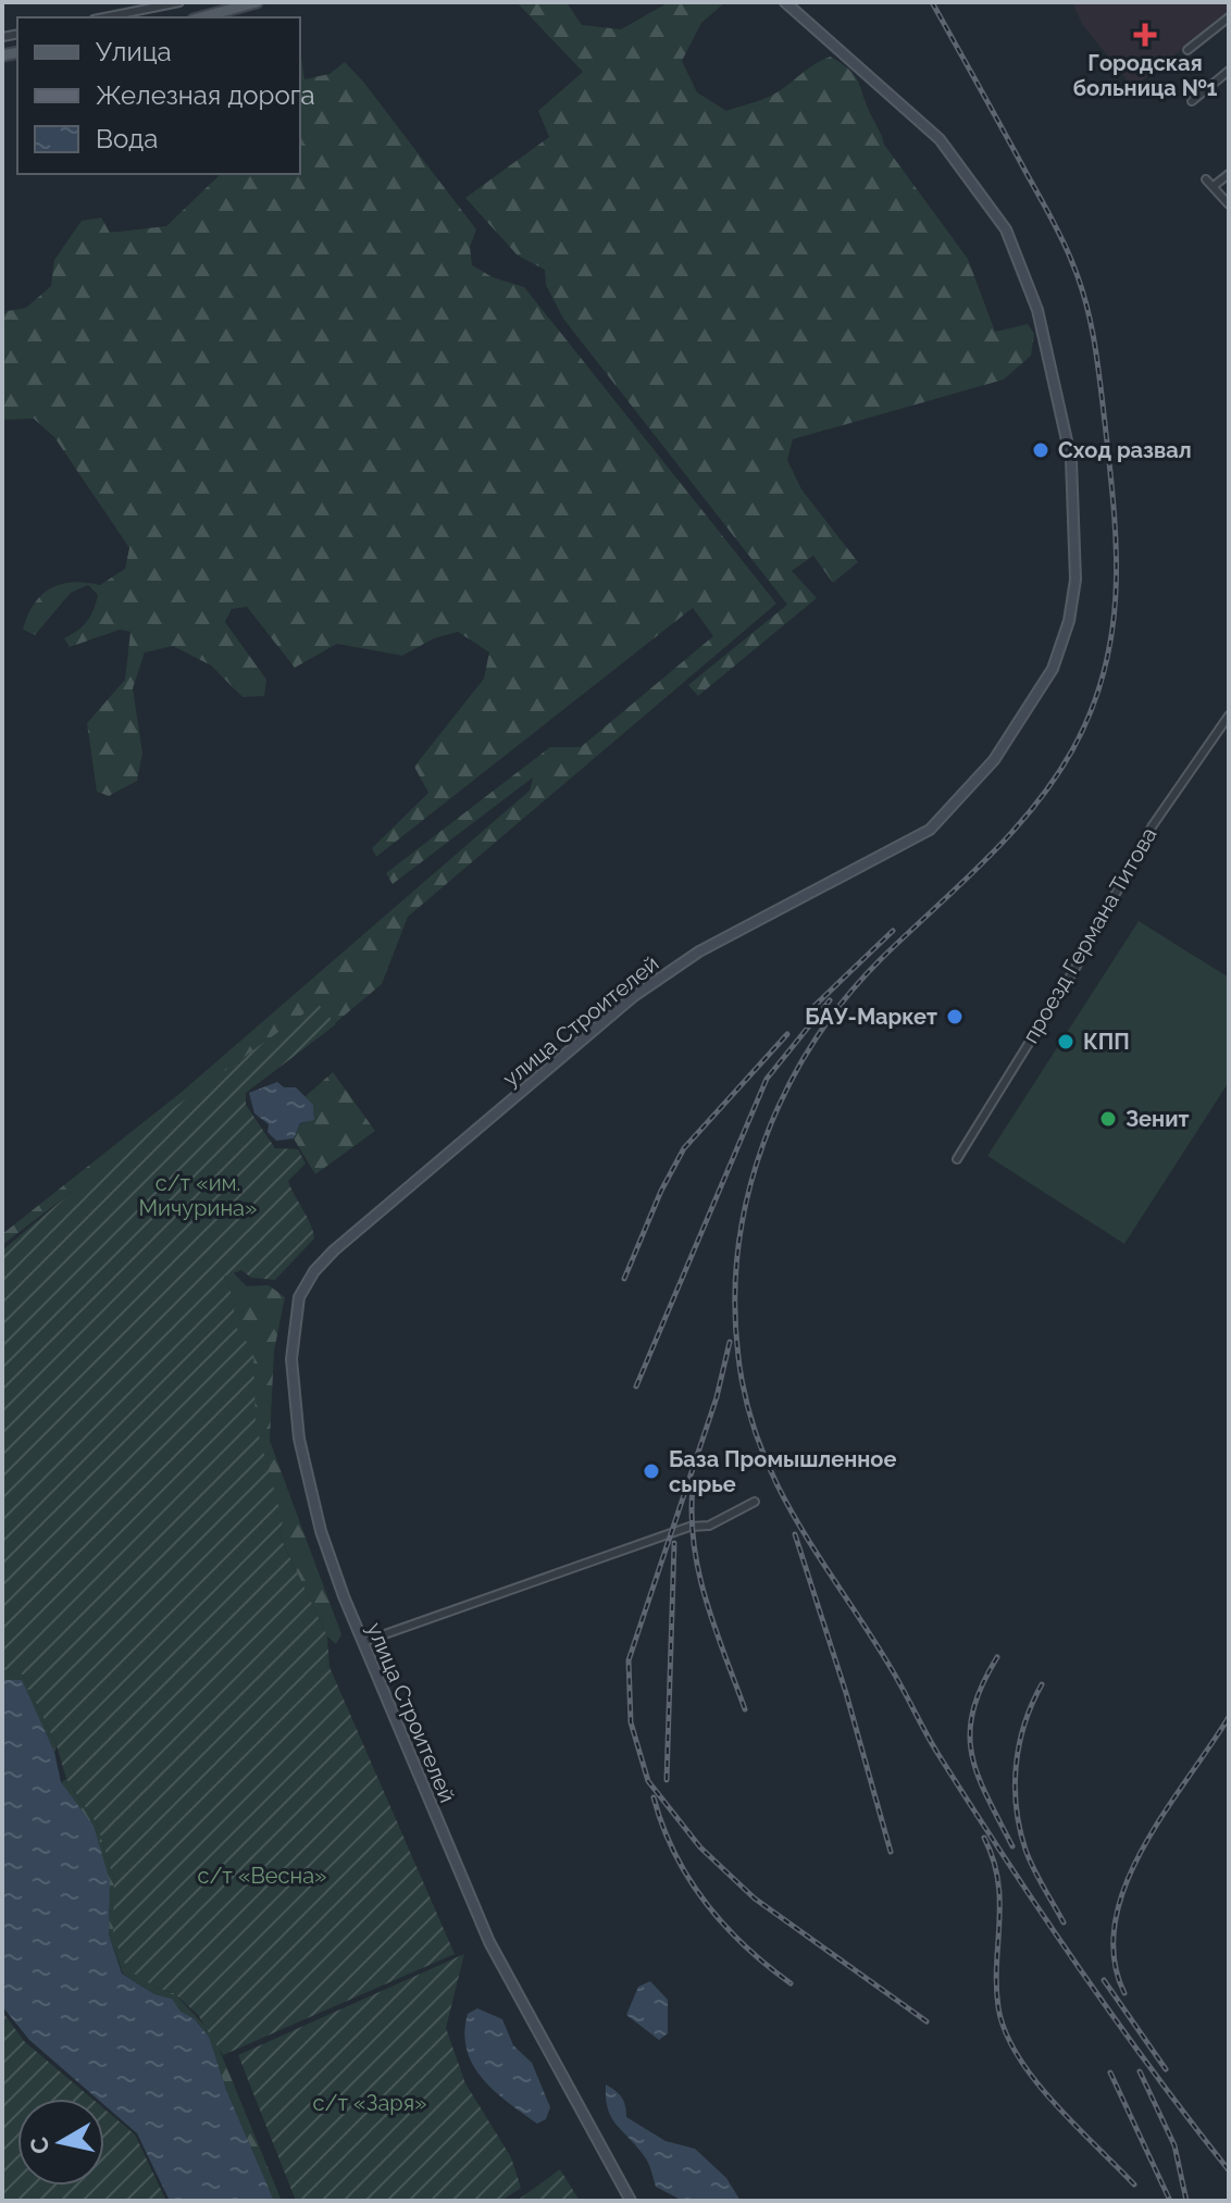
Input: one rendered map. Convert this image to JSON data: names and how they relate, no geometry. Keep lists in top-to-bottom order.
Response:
{
  "streets": {
    "main road": ["улица Строителей"],
    "street": ["проезд Германа Титова"]
  },
  "parks": ["с/т «им. Мичурина»", "с/т «Весна»", "с/т «Заря»"],
  "places": {
    "health": ["Городская больница №1"],
    "other": [
      "Сход развал",
      "БАУ-Маркет",
      "КПП",
      "Зенит",
      "База Промышленное сырье"
    ]
  },
  "legend": ["Улица", "Железная дорога", "Вода"],
  "north": "left"
}
